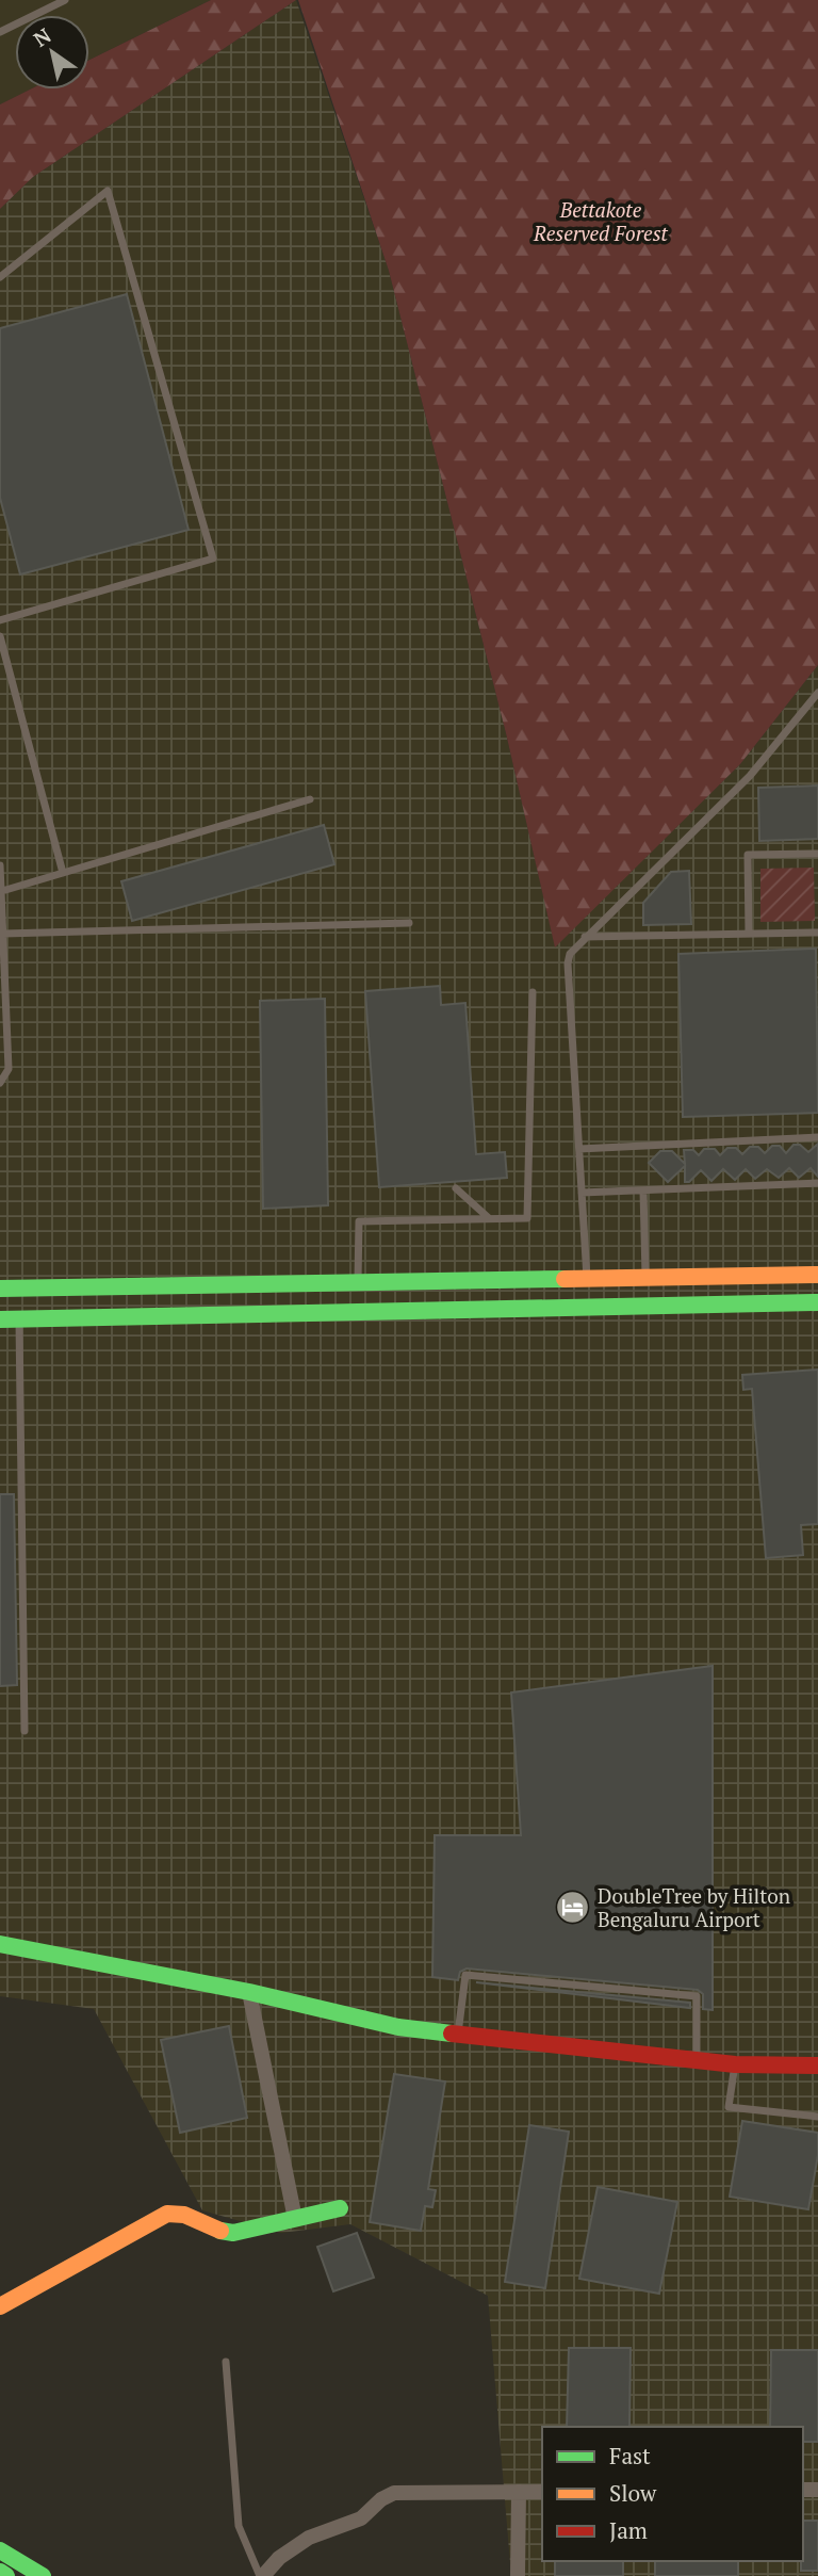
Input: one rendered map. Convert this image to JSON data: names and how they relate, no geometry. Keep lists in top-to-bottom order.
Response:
{
  "parks": ["Bettakote Reserved Forest"],
  "places": {
    "hotel": ["DoubleTree by Hilton Bengaluru Airport"]
  },
  "legend": ["Fast", "Slow", "Jam"],
  "north": "top left"
}
